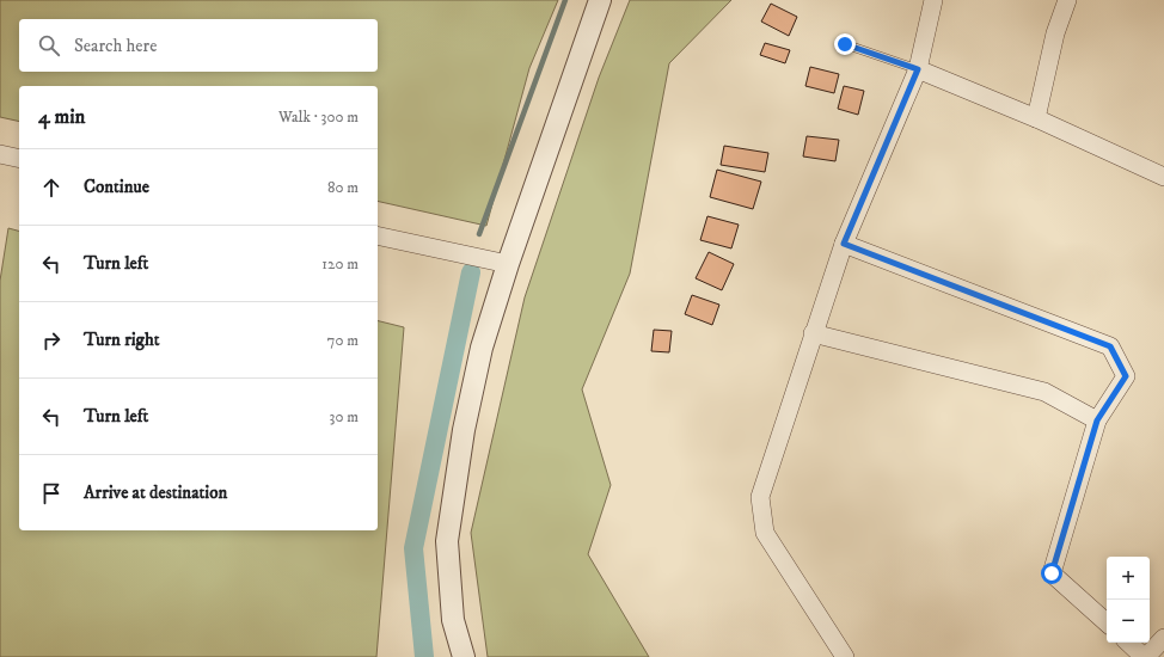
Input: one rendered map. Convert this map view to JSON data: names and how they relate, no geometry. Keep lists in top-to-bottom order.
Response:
{
  "page": {
    "search": "Search here",
    "heading": ["4 min", "Walk · 300 m"],
    "list": [
      ["Continue", "80 m"],
      ["Turn left", "120 m"],
      ["Turn right", "70 m"],
      ["Turn left", "30 m"],
      "Arrive at destination"
    ],
    "map_buttons": ["+", "−"]
  }
}
